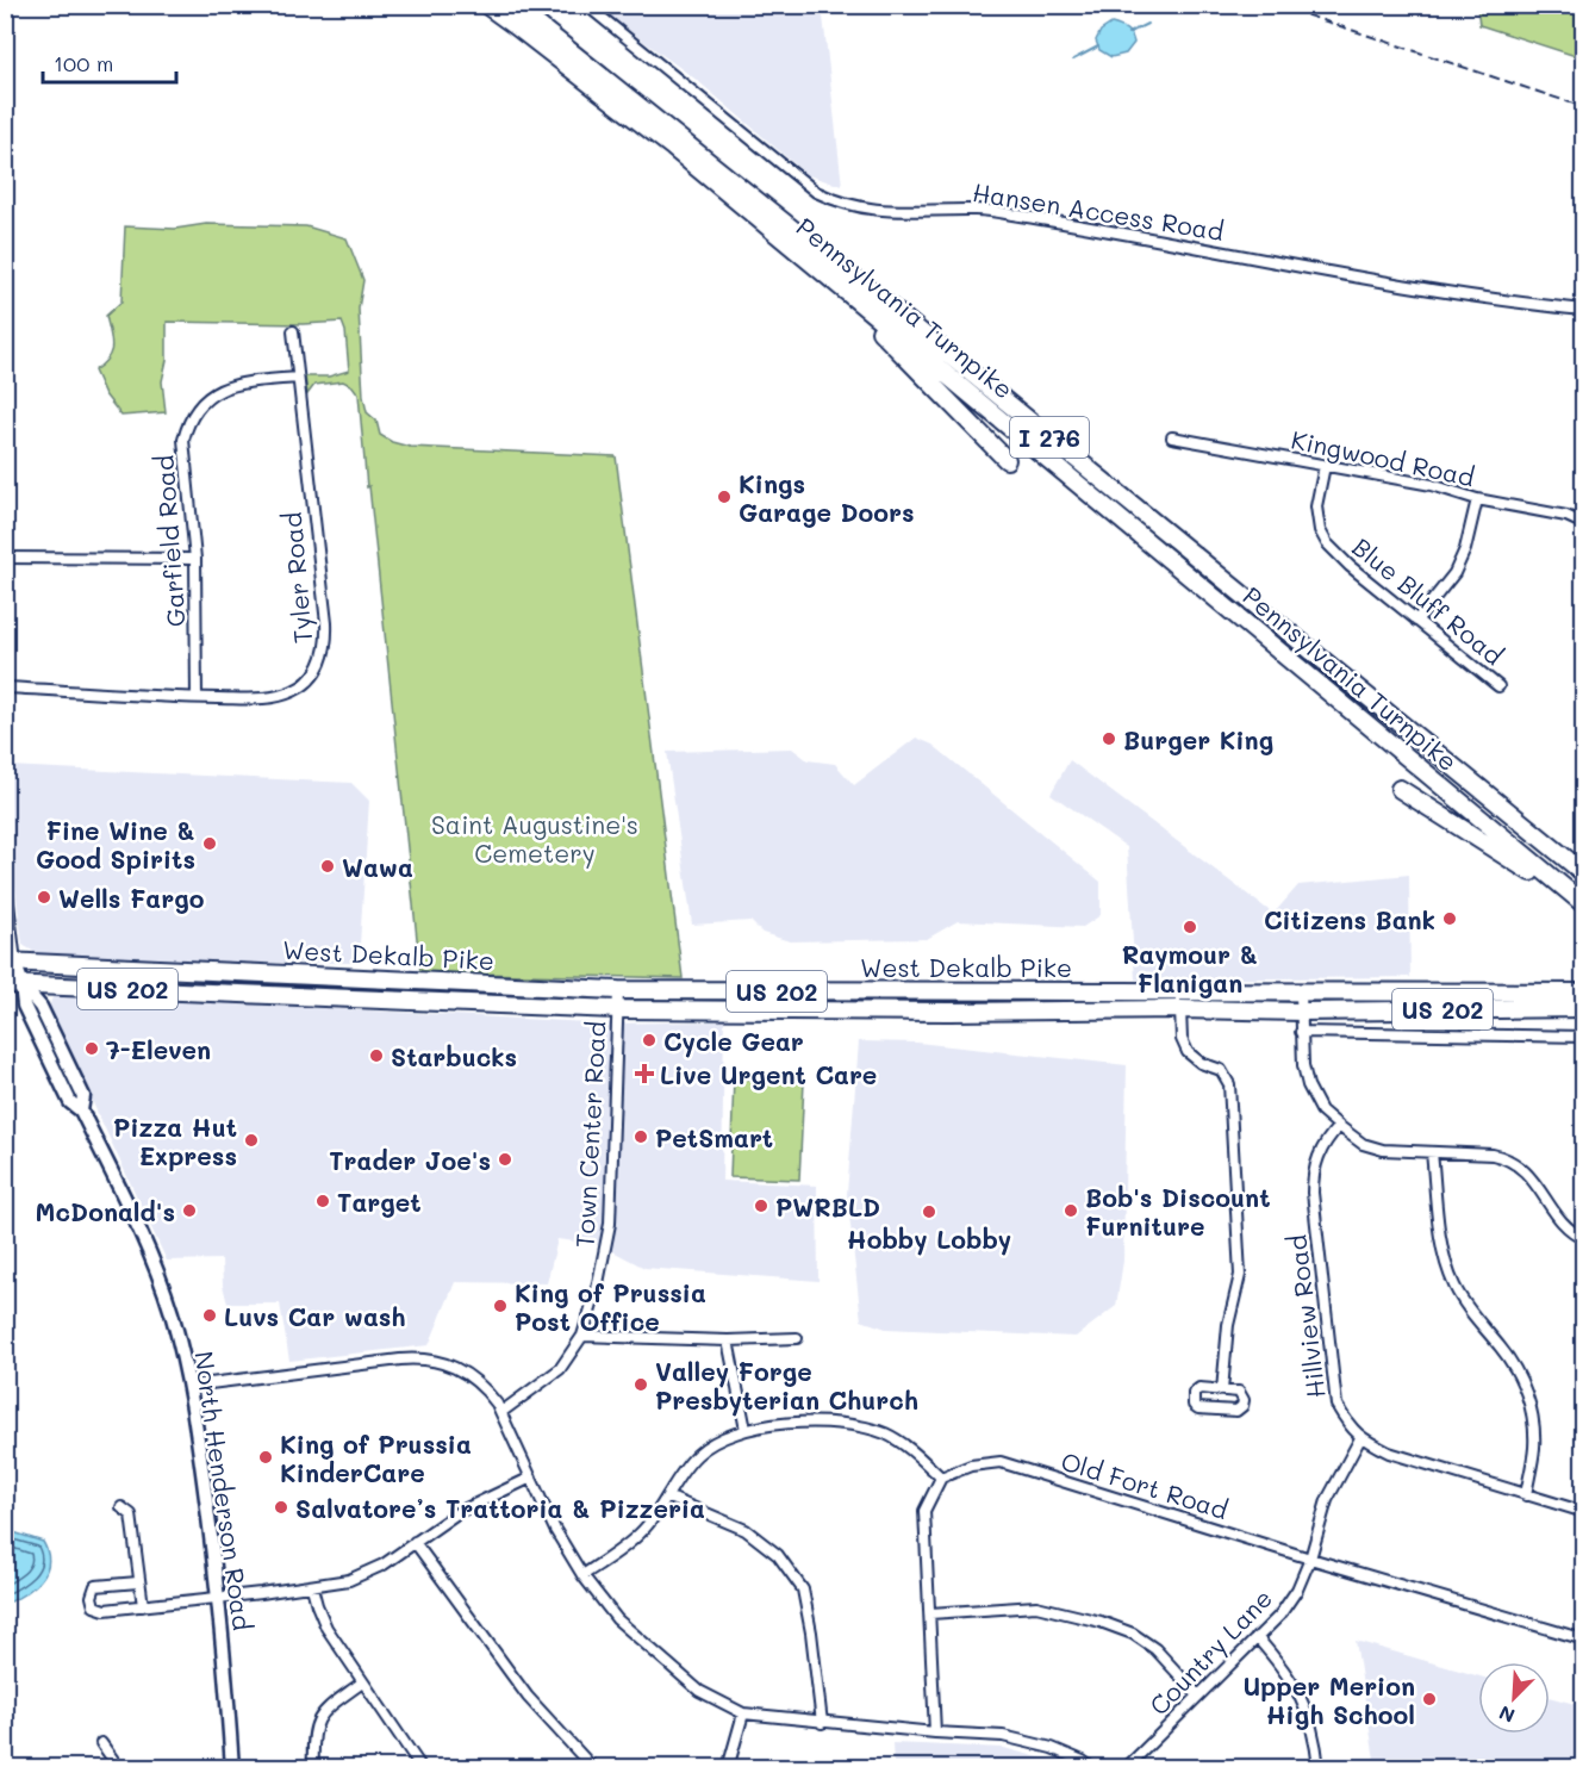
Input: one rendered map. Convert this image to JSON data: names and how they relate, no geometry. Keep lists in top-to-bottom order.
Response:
{
  "streets": {
    "highway": [
      "Pennsylvania Turnpike",
      "I 276",
      "West Dekalb Pike",
      "US 202"
    ],
    "main road": ["North Henderson Road"],
    "street": [
      "Hansen Access Road",
      "Kingwood Road",
      "Garfield Road",
      "Tyler Road",
      "Blue Bluff Road",
      "Town Center Road",
      "Hillview Road",
      "Old Fort Road",
      "Country Lane"
    ]
  },
  "crossings": [
    ["Kingwood Road", "Blue Bluff Road"],
    ["Garfield Road", "Tyler Road"],
    ["West Dekalb Pike", "Town Center Road"],
    ["West Dekalb Pike", "North Henderson Road"],
    ["Hillview Road", "Country Lane"],
    ["Old Fort Road", "Country Lane"]
  ],
  "parks": ["Saint Augustine's Cemetery"],
  "places": {
    "other": [
      "Kings Garage Doors",
      "Burger King",
      "Fine Wine & Good Spirits",
      "Wawa",
      "Wells Fargo",
      "Citizens Bank",
      "Raymour & Flanigan",
      "Cycle Gear",
      "7-Eleven",
      "Starbucks",
      "PetSmart",
      "Pizza Hut Express",
      "Trader Joe's",
      "Target",
      "PWRBLD",
      "McDonald's",
      "Bob's Discount Furniture",
      "Hobby Lobby",
      "King of Prussia Post Office",
      "Luvs Car wash",
      "Valley Forge Presbyterian Church",
      "King of Prussia KinderCare",
      "Salvatore’s Trattoria & Pizzeria",
      "Upper Merion High School"
    ],
    "health": ["Live Urgent Care"]
  },
  "scale_bar": "100 m",
  "north": "bottom left"
}
